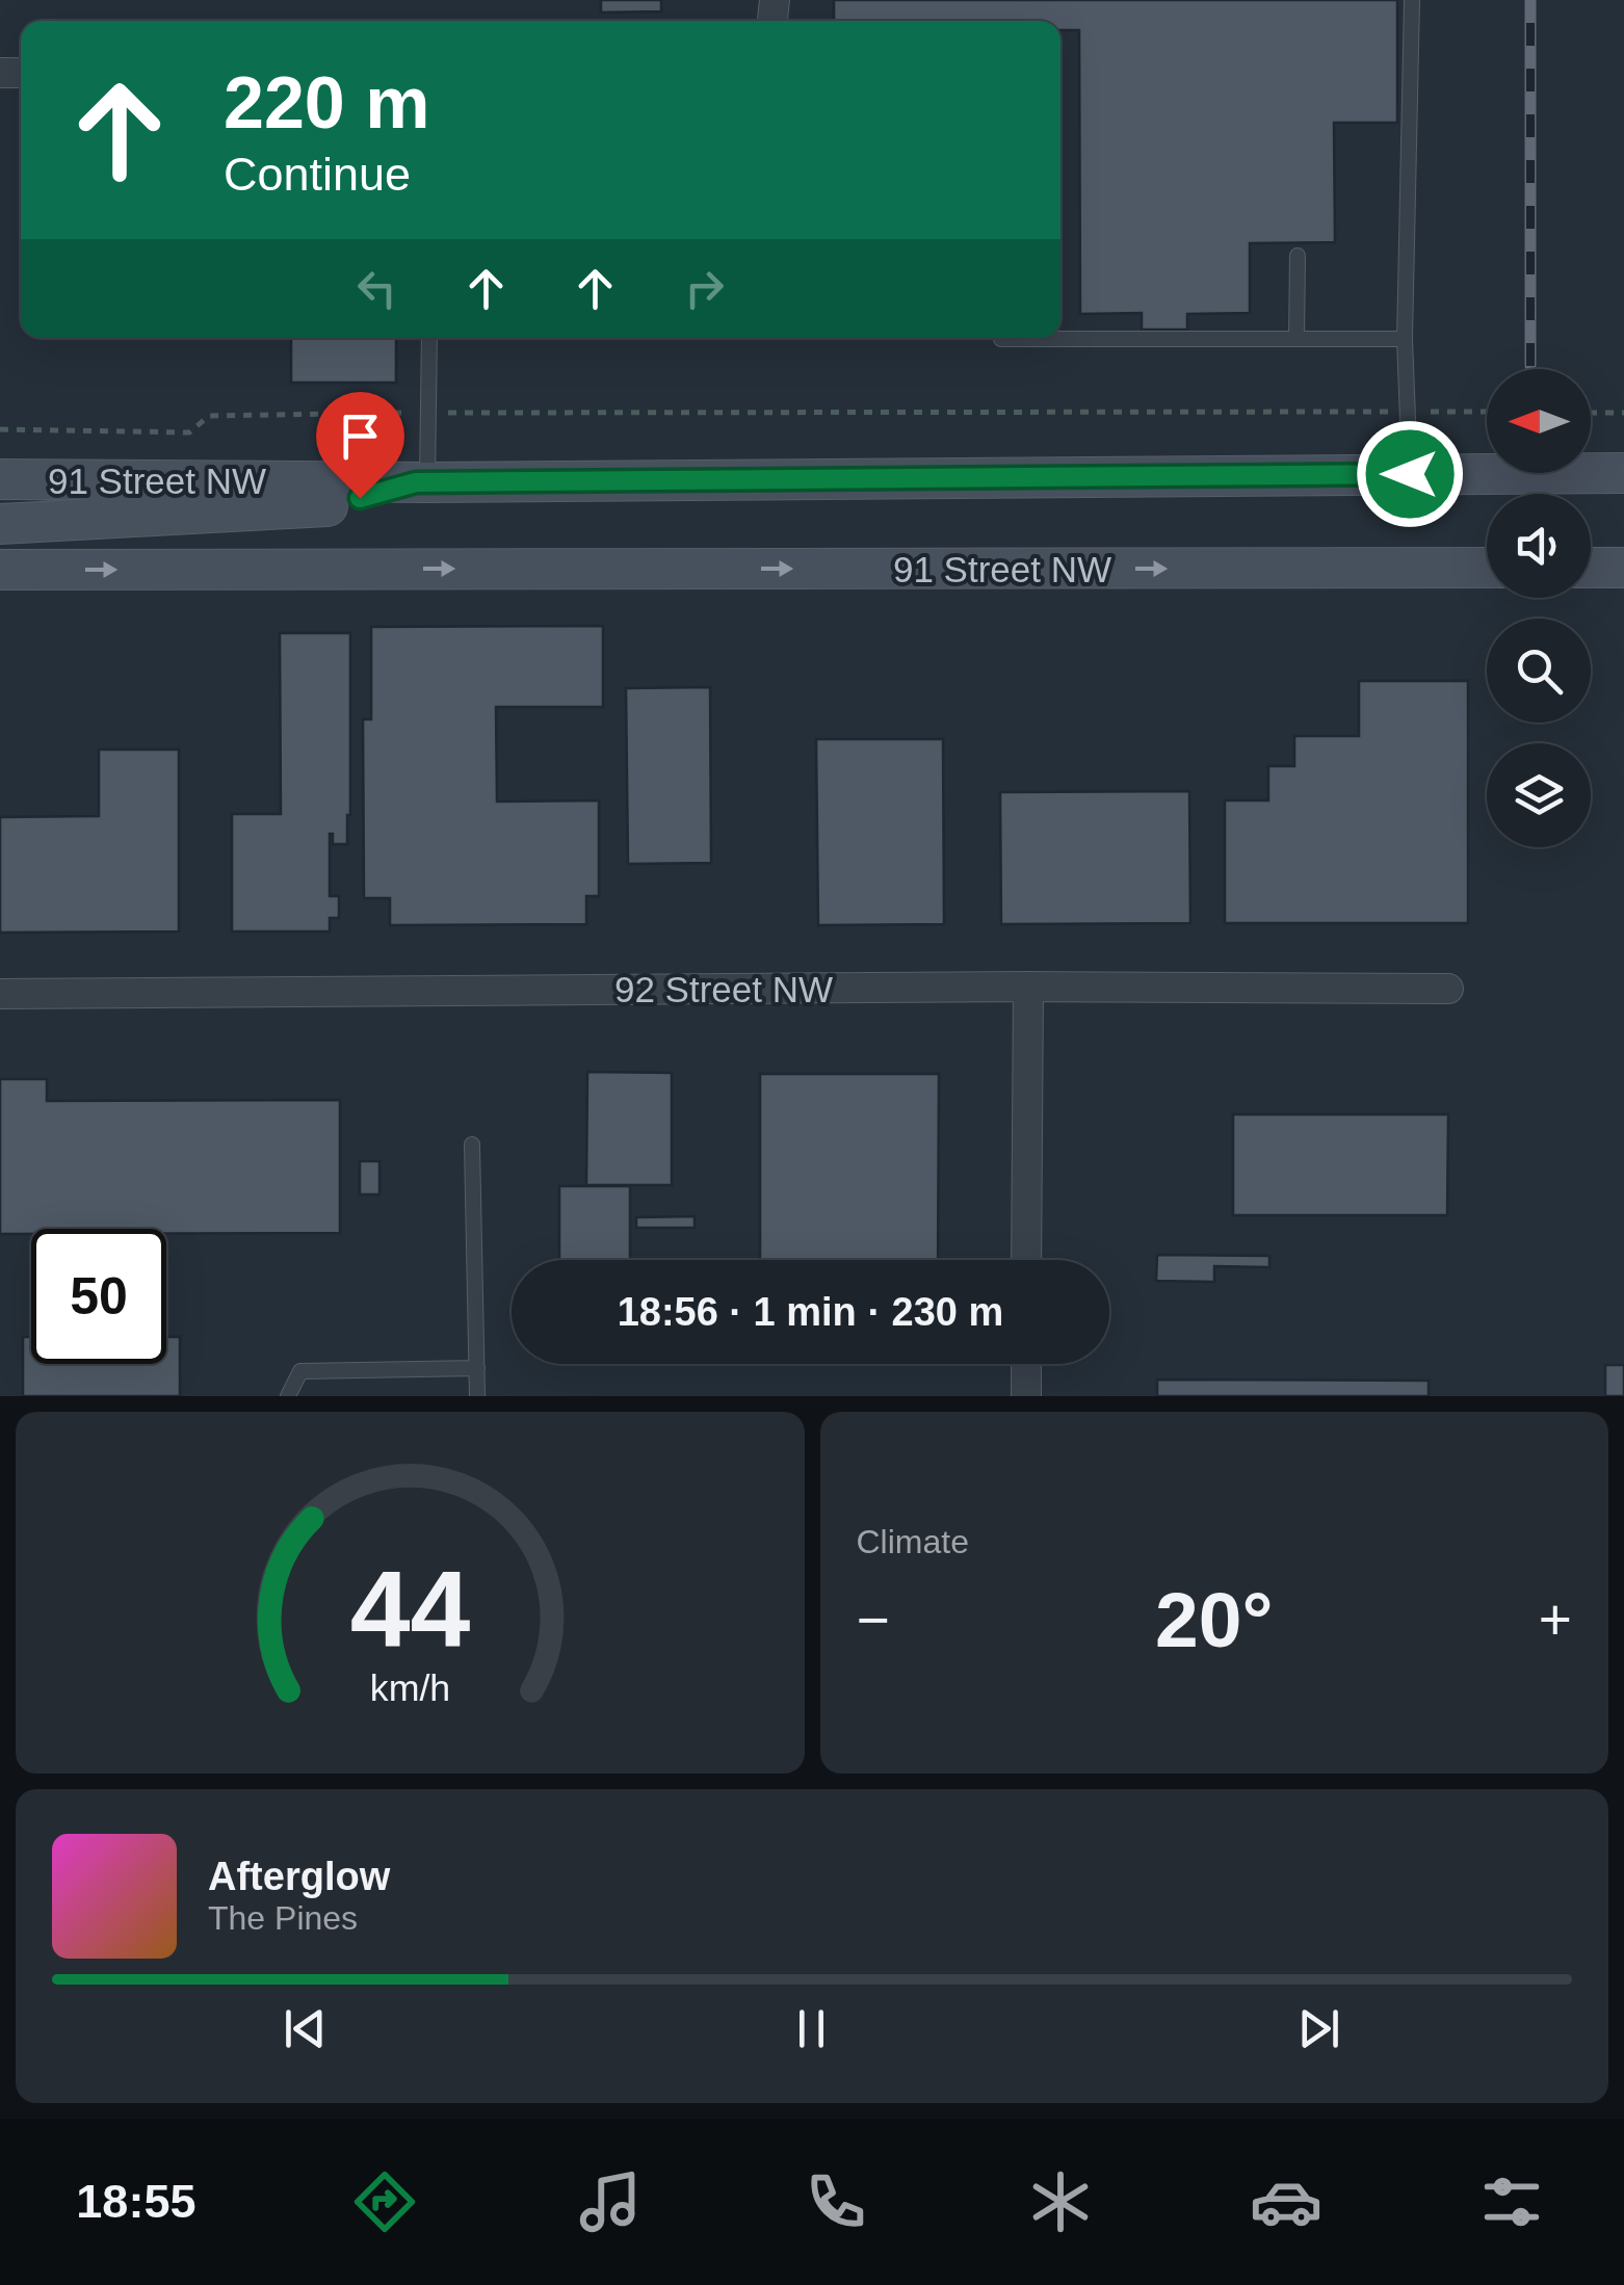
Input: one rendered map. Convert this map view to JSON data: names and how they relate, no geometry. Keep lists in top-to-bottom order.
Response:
{
  "streets": {
    "main road": ["91 Street NW"],
    "street": ["92 Street NW"]
  },
  "north": "left",
  "page": {
    "turn": ["220 m", "Continue"],
    "limit": "50",
    "trip": "18:56 · 1 min · 230 m",
    "tile": "Climate",
    "heat": ["−", "20°", "+"],
    "song": ["Afterglow", "The Pines"],
    "tabs": "18:55",
    "gauge": ["44", "km/h"]
  }
}
